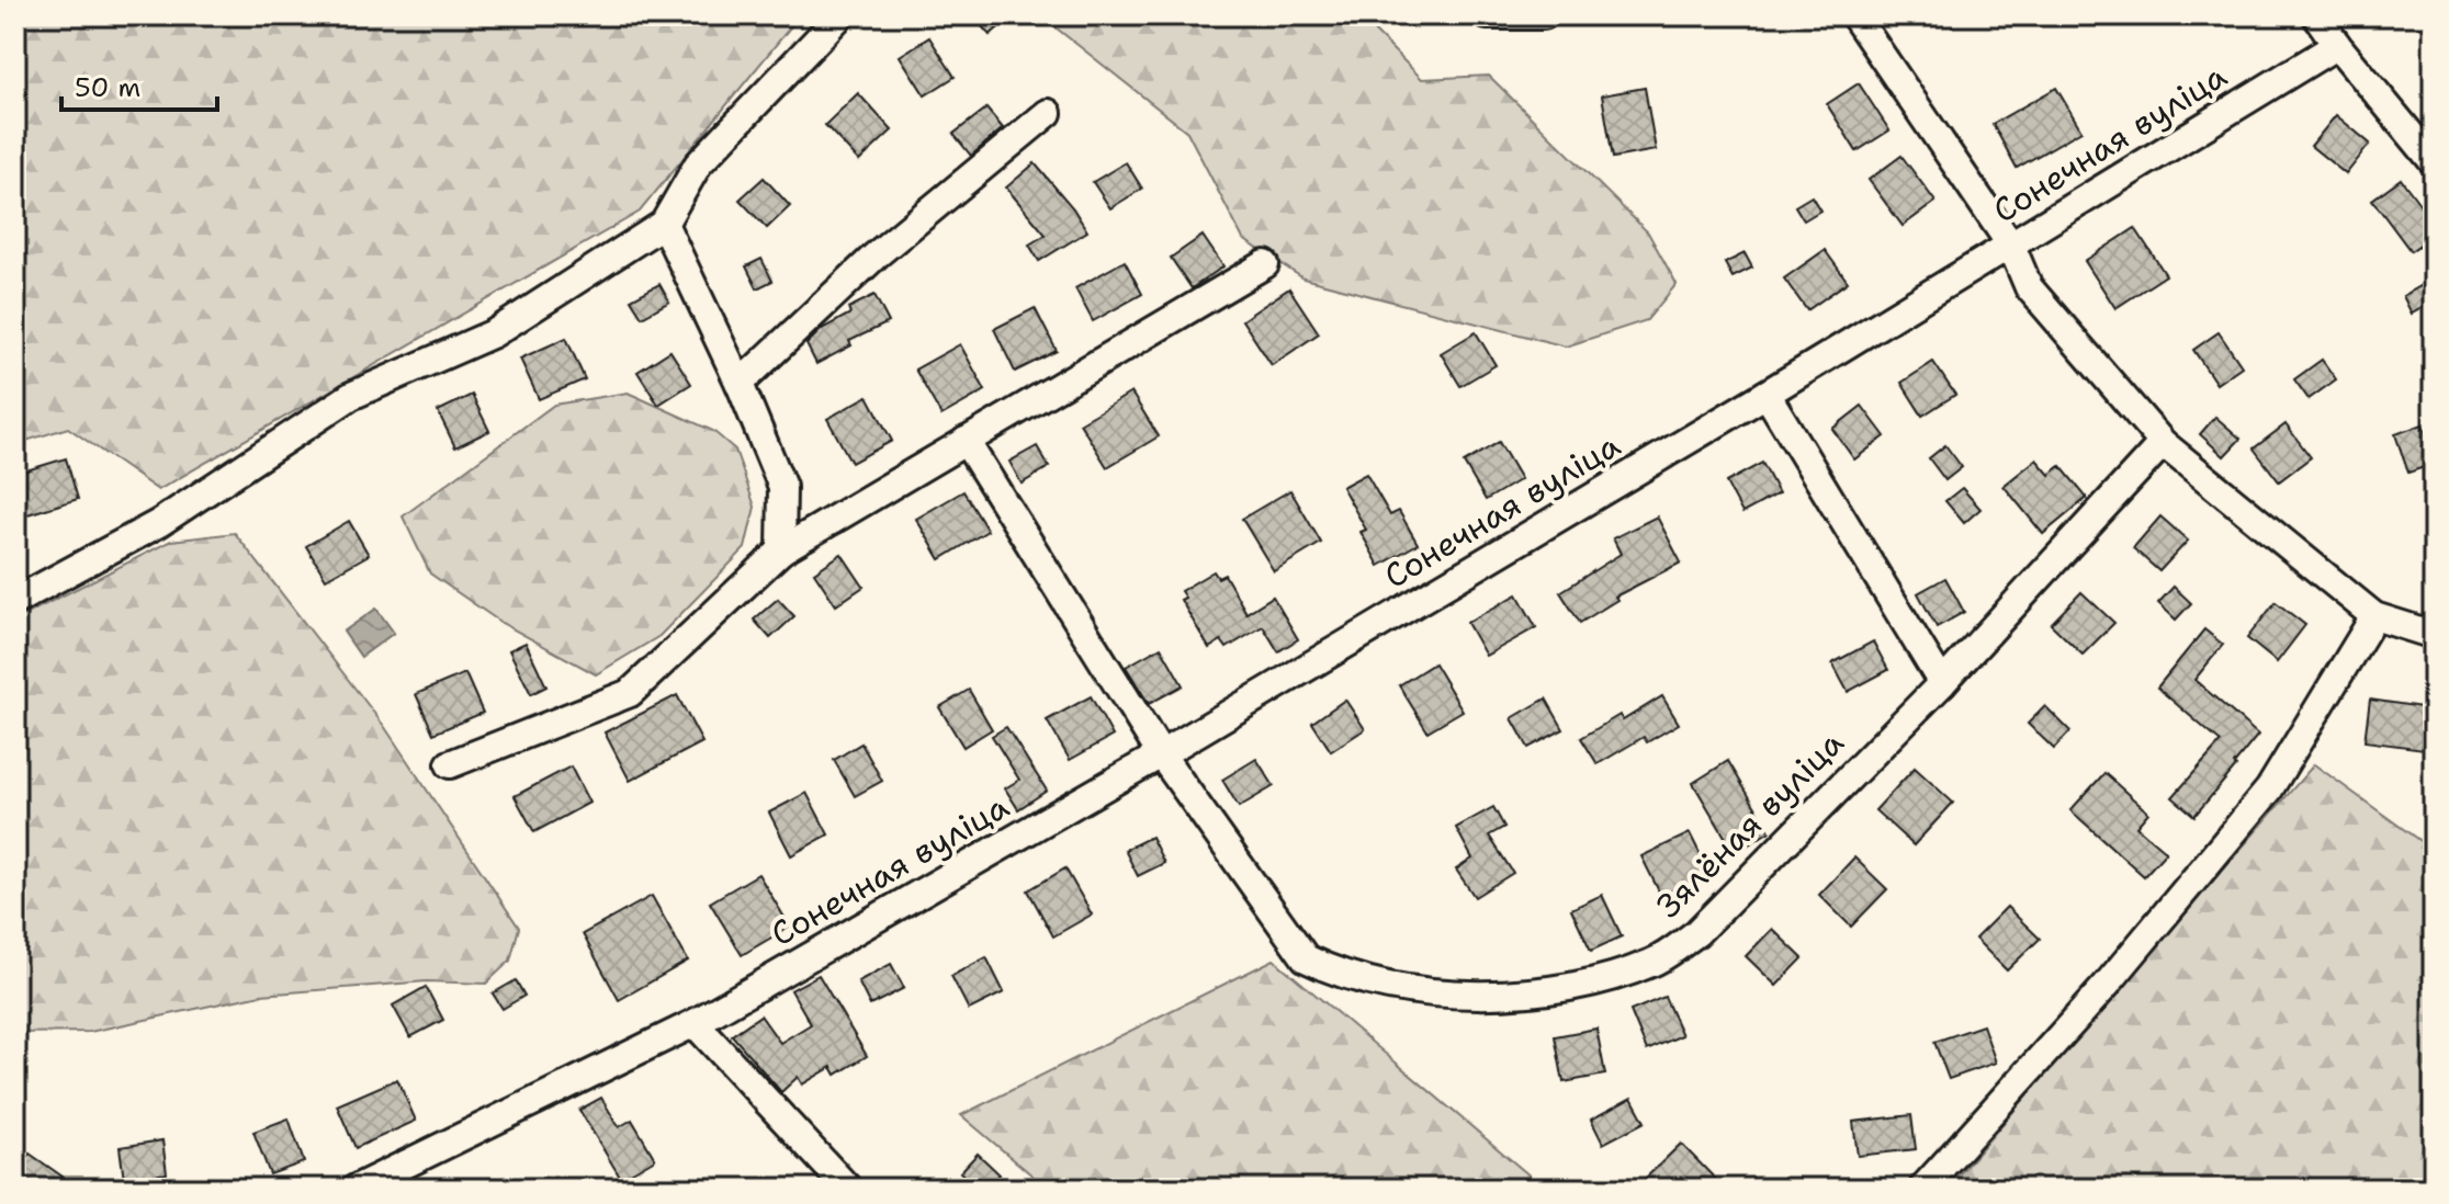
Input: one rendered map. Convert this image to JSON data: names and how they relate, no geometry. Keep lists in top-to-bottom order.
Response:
{
  "streets": {
    "street": ["Сонечная вуліца", "Зялёная вуліца"]
  },
  "crossings": [
    ["Сонечная вуліца", "Зялёная вуліца"]
  ],
  "scale_bar": "50 m"
}
